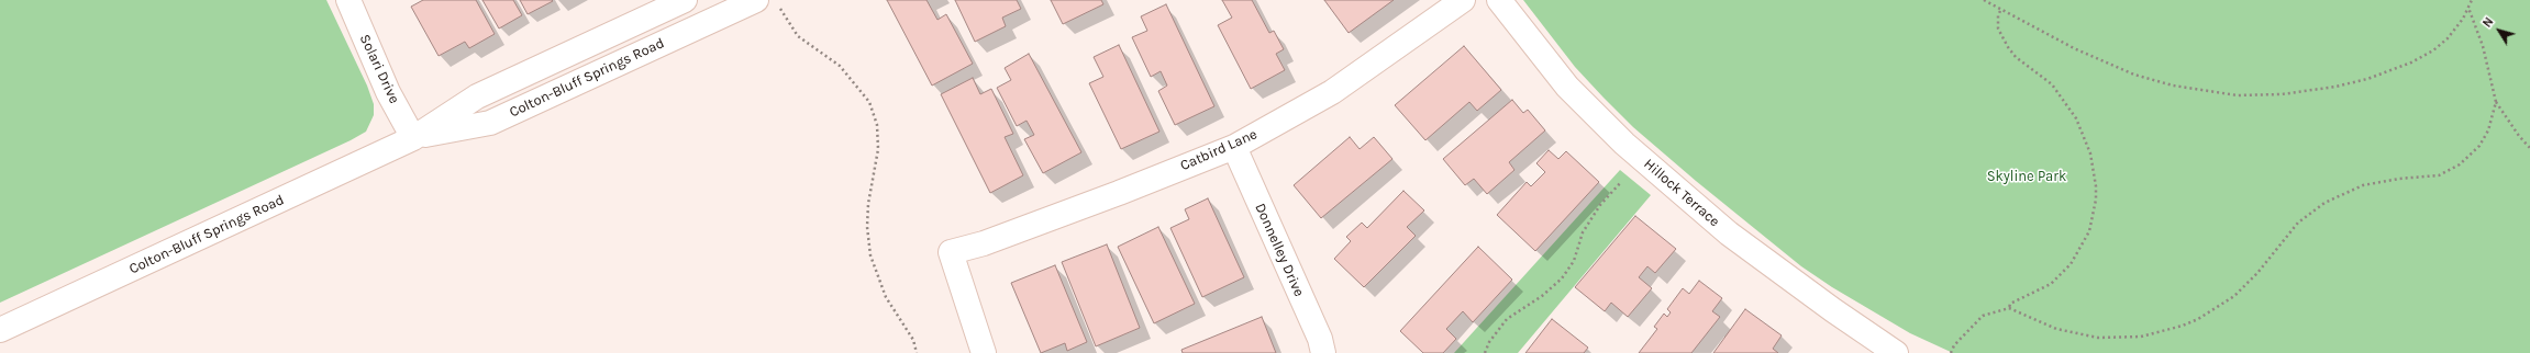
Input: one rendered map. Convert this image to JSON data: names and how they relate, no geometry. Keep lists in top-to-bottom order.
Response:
{
  "streets": {
    "street": [
      "Solari Drive",
      "Colton-Bluff Springs Road",
      "Catbird Lane",
      "Hillock Terrace",
      "Donnelley Drive"
    ]
  },
  "crossings": [
    ["Solari Drive", "Colton-Bluff Springs Road"],
    ["Catbird Lane", "Donnelley Drive"]
  ],
  "parks": ["Skyline Park"],
  "north": "top left"
}
